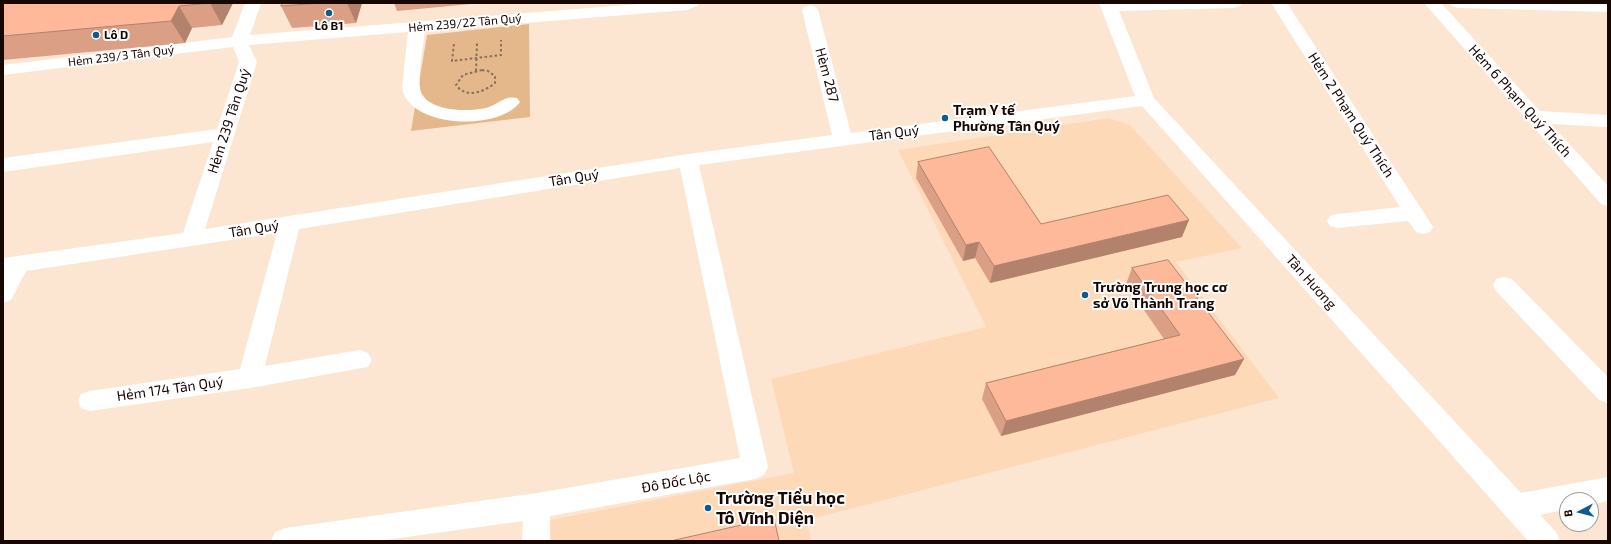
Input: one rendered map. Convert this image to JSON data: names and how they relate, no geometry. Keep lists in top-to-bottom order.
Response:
{
  "streets": {
    "street": [
      "Hẻm 239/22 Tân Quý",
      "Hẻm 239/3 Tân Quý",
      "Hèm 287",
      "Hẻm 6 Phạm Quý Thích",
      "Hẻm 2 Phạm Quý Thích",
      "Hẻm 239 Tân Quý",
      "Tân Quý",
      "Tân Hương",
      "Hẻm 174 Tân Quý",
      "Đô Đốc Lộc"
    ]
  },
  "crossings": [
    ["Hẻm 239/22 Tân Quý", "Hẻm 239/3 Tân Quý"],
    ["Hẻm 239/22 Tân Quý", "Hẻm 239 Tân Quý"],
    ["Hẻm 239/3 Tân Quý", "Hẻm 239 Tân Quý"],
    ["Hèm 287", "Tân Quý"],
    ["Hẻm 239 Tân Quý", "Tân Quý"],
    ["Tân Quý", "Tân Hương"],
    ["Tân Quý", "Đô Đốc Lộc"]
  ],
  "places": [
    "Lô B1",
    "Lô D",
    "Trạm Y tế Phường Tân Quý",
    "Trường Trung học cơ sở Võ Thành Trang",
    "Trường Tiểu học Tô Vĩnh Diện"
  ],
  "north": "left"
}
